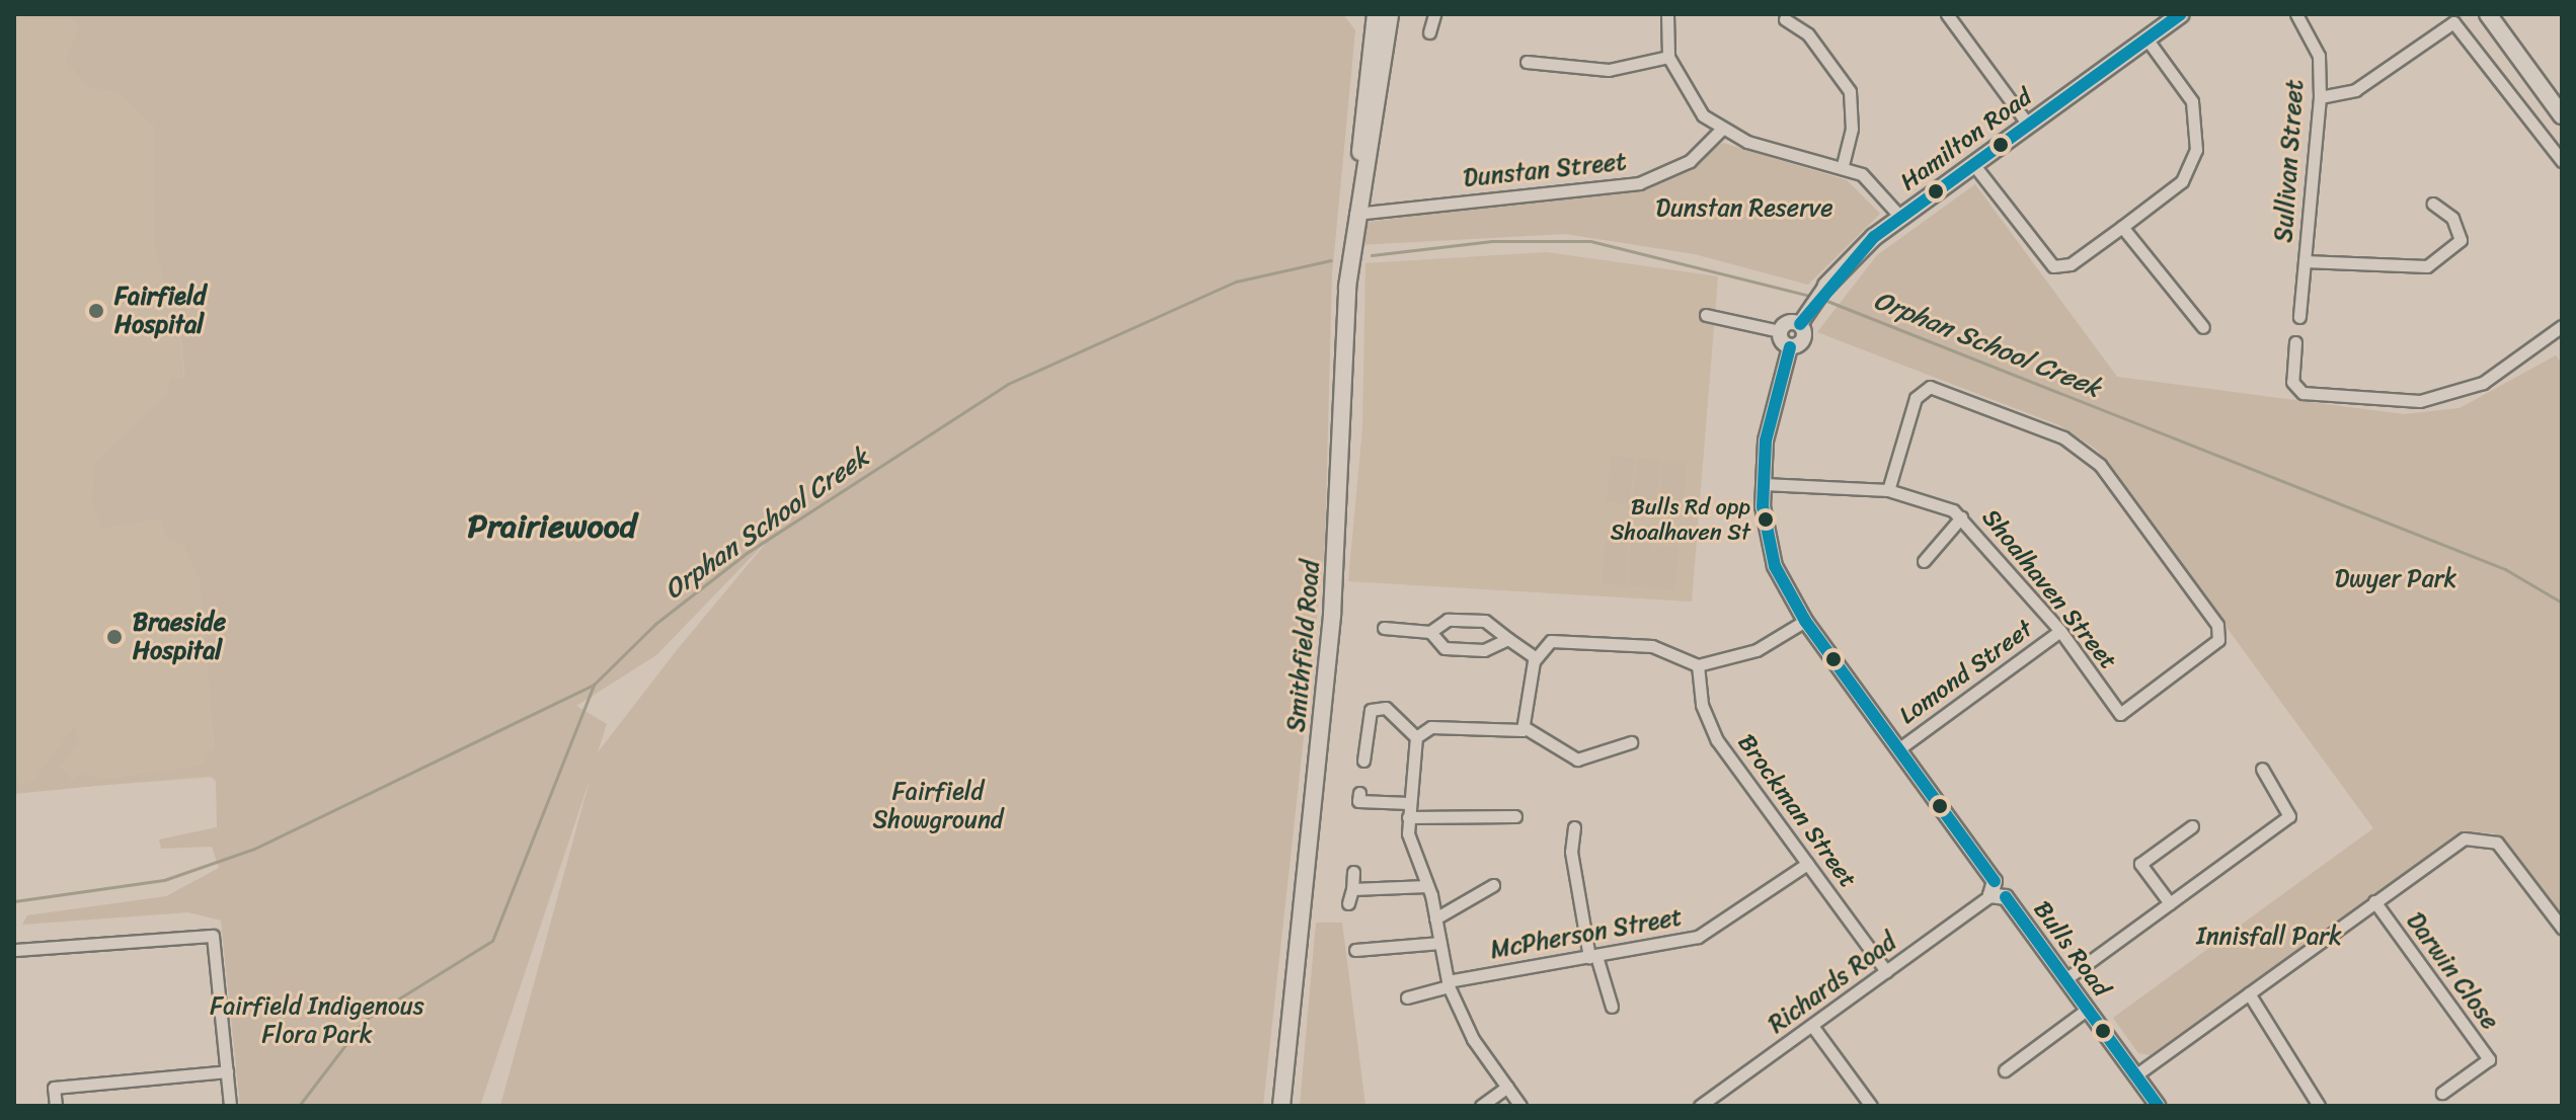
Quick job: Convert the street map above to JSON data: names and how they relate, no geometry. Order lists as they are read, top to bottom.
{
  "streets": {
    "main road": ["Hamilton Road", "Smithfield Road"],
    "street": [
      "Sullivan Street",
      "Dunstan Street",
      "Shoalhaven Street",
      "Lomond Street",
      "Brockman Street",
      "McPherson Street",
      "Bulls Road",
      "Darwin Close",
      "Richards Road"
    ]
  },
  "crossings": [
    ["Dunstan Street", "Smithfield Road"],
    ["Shoalhaven Street", "Lomond Street"],
    ["Brockman Street", "McPherson Street"],
    ["Brockman Street", "Richards Road"],
    ["Bulls Road", "Richards Road"]
  ],
  "districts": ["Prairiewood"],
  "water": ["Orphan School Creek"],
  "parks": [
    "Dunstan Reserve",
    "Dwyer Park",
    "Fairfield Showground",
    "Innisfall Park",
    "Fairfield Indigenous Flora Park"
  ],
  "places": ["Fairfield Hospital", "Bulls Rd opp Shoalhaven St", "Braeside Hospital"]
}
